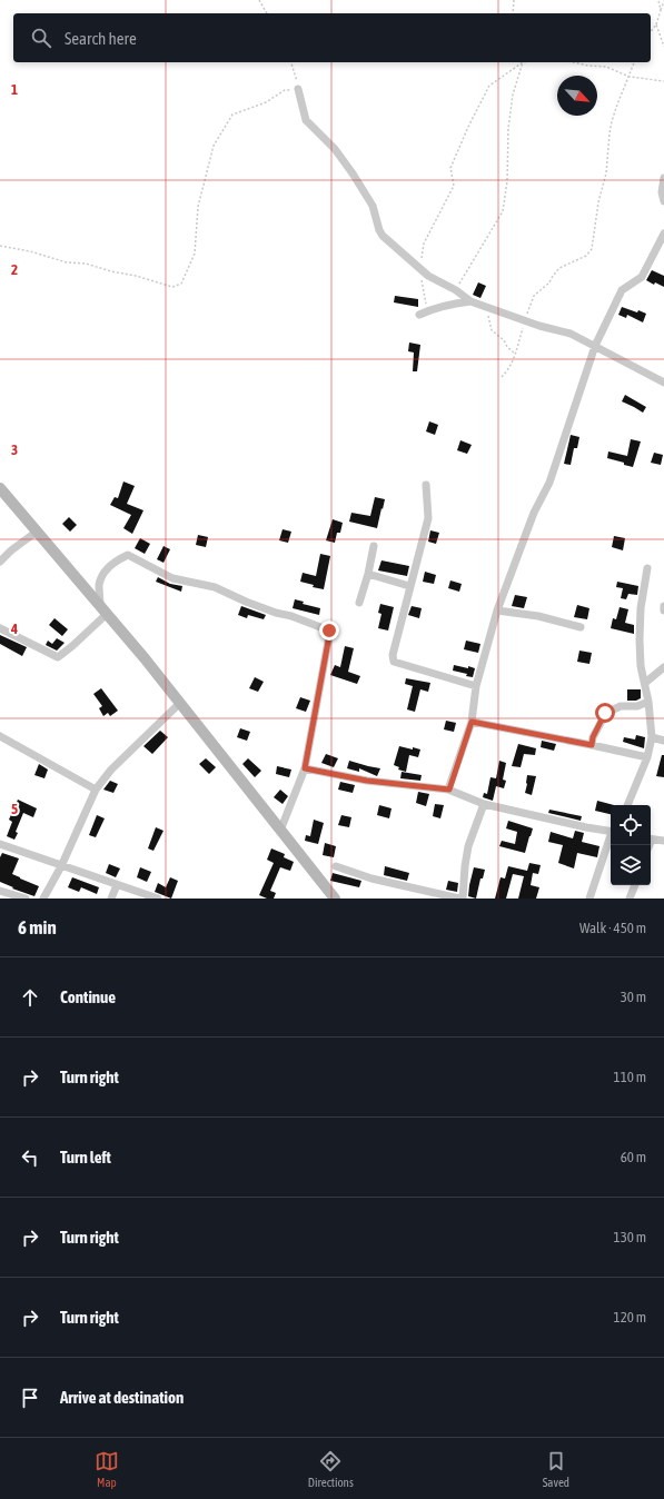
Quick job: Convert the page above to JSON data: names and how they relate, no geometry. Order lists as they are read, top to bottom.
{
  "north": "bottom right",
  "page": {
    "search": "Search here",
    "heading": ["6 min", "Walk · 450 m"],
    "list": [
      ["Continue", "30 m"],
      ["Turn right", "110 m"],
      ["Turn left", "60 m"],
      ["Turn right", "130 m"],
      ["Turn right", "120 m"],
      "Arrive at destination"
    ],
    "nav": ["Map", "Directions", "Saved"]
  },
  "grid": {
    "rows": [
      "1",
      "2",
      "3",
      "4",
      "5"
    ]
  }
}
